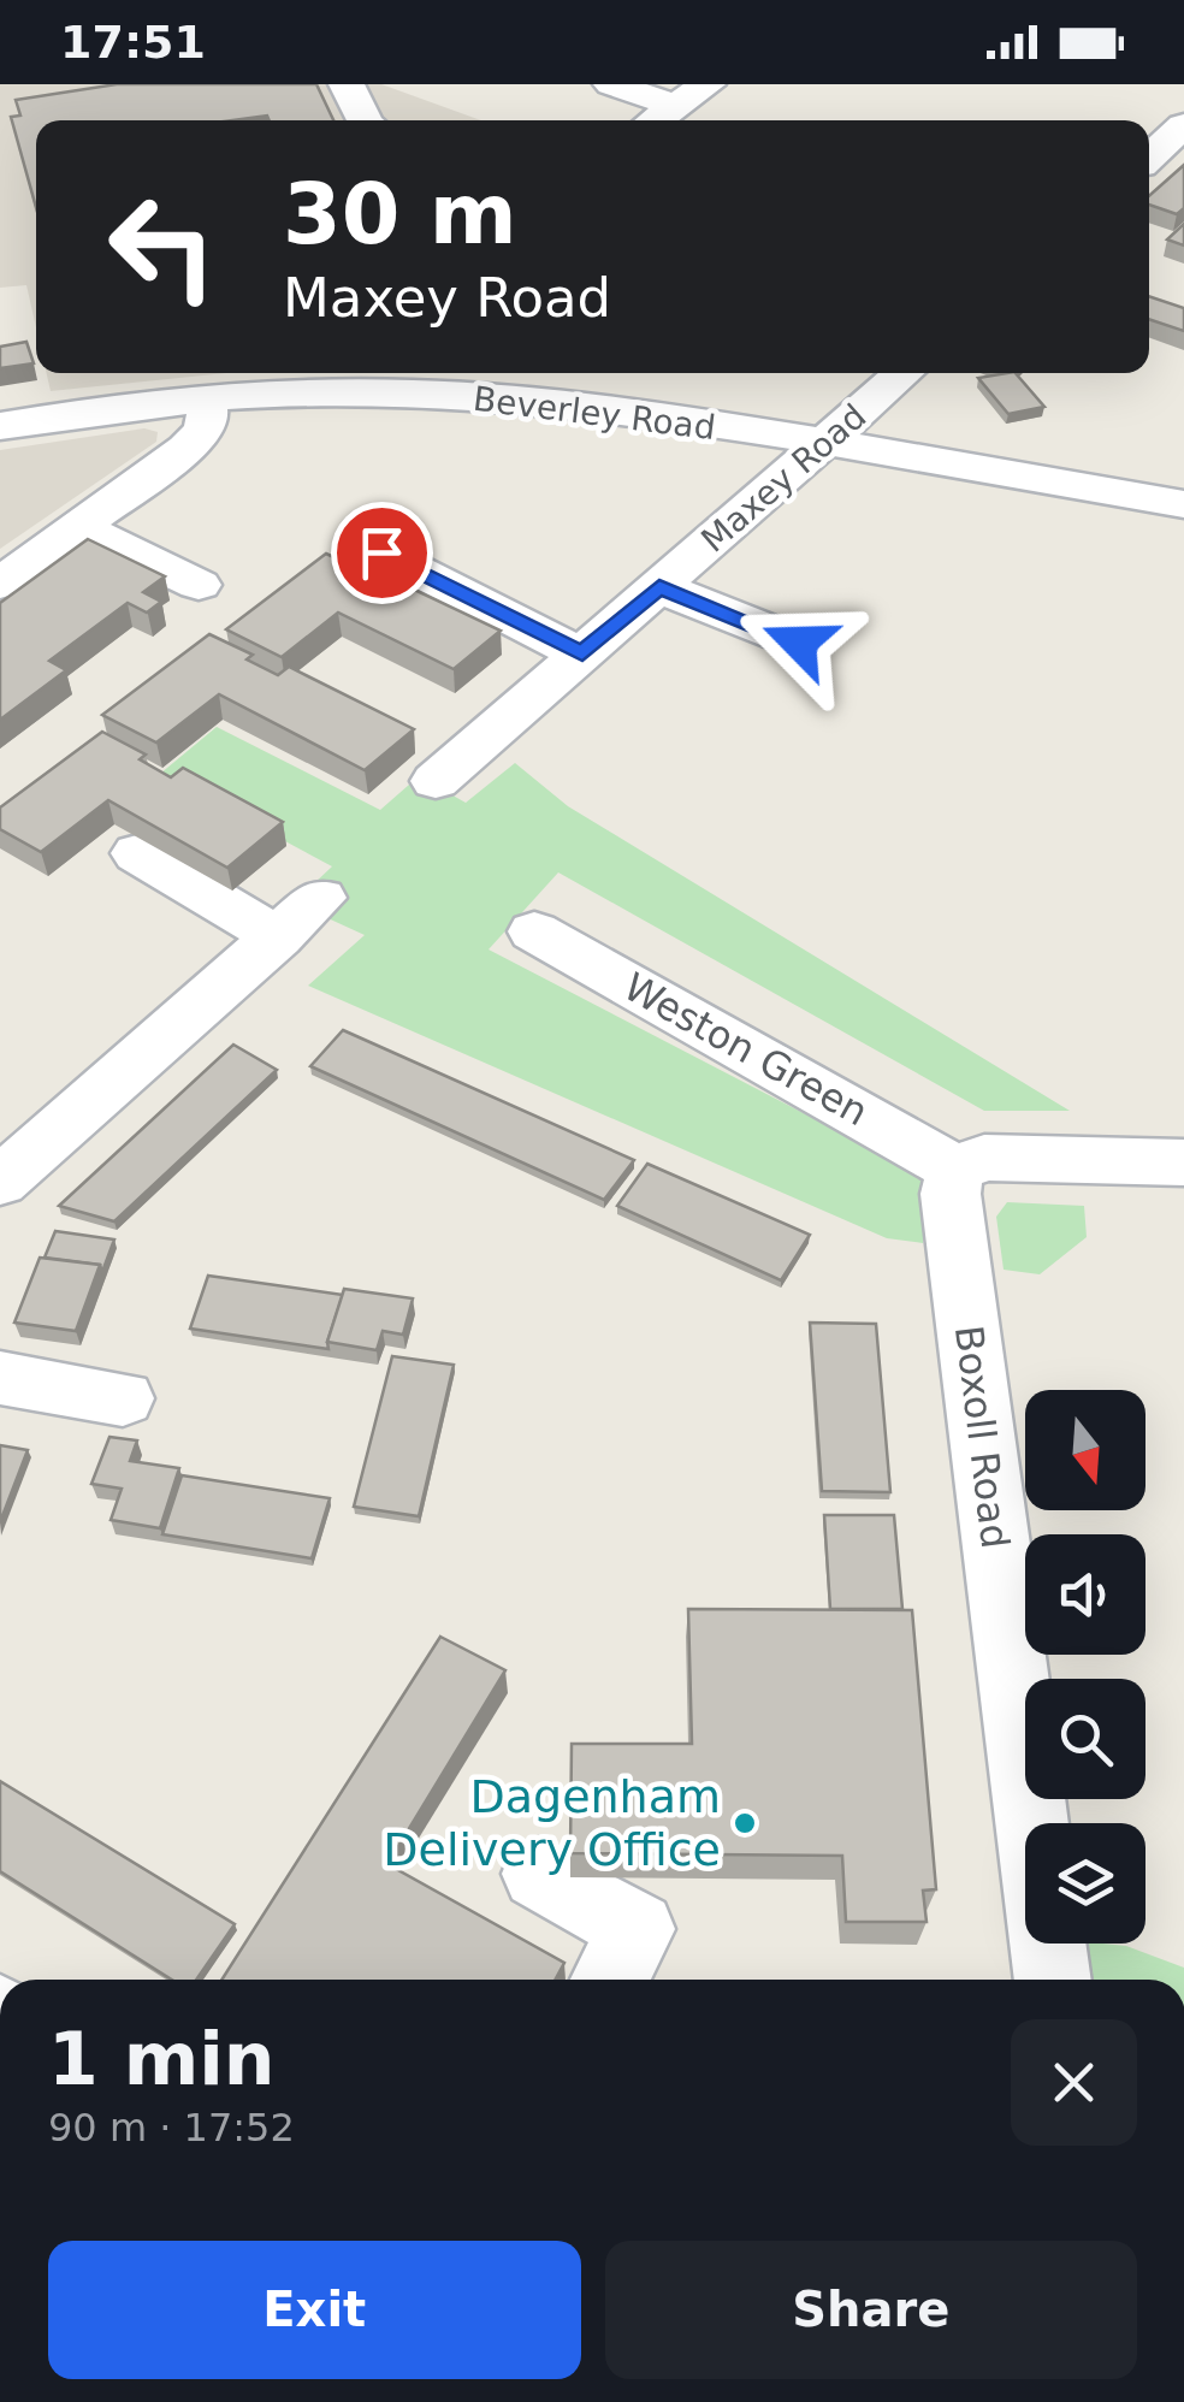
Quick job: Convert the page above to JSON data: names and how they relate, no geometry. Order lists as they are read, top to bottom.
{
  "streets": {
    "street": [
      "Beverley Road",
      "Maxey Road",
      "Weston Green",
      "Boxoll Road"
    ]
  },
  "crossings": [
    ["Beverley Road", "Maxey Road"],
    ["Weston Green", "Boxoll Road"]
  ],
  "places": ["Dagenham Delivery Office"],
  "north": "bottom",
  "page": {
    "status": "17:51",
    "turn": ["30 m", "Maxey Road"],
    "heading": ["1 min", "90 m · 17:52"],
    "buttons": ["Exit", "Share"]
  }
}
